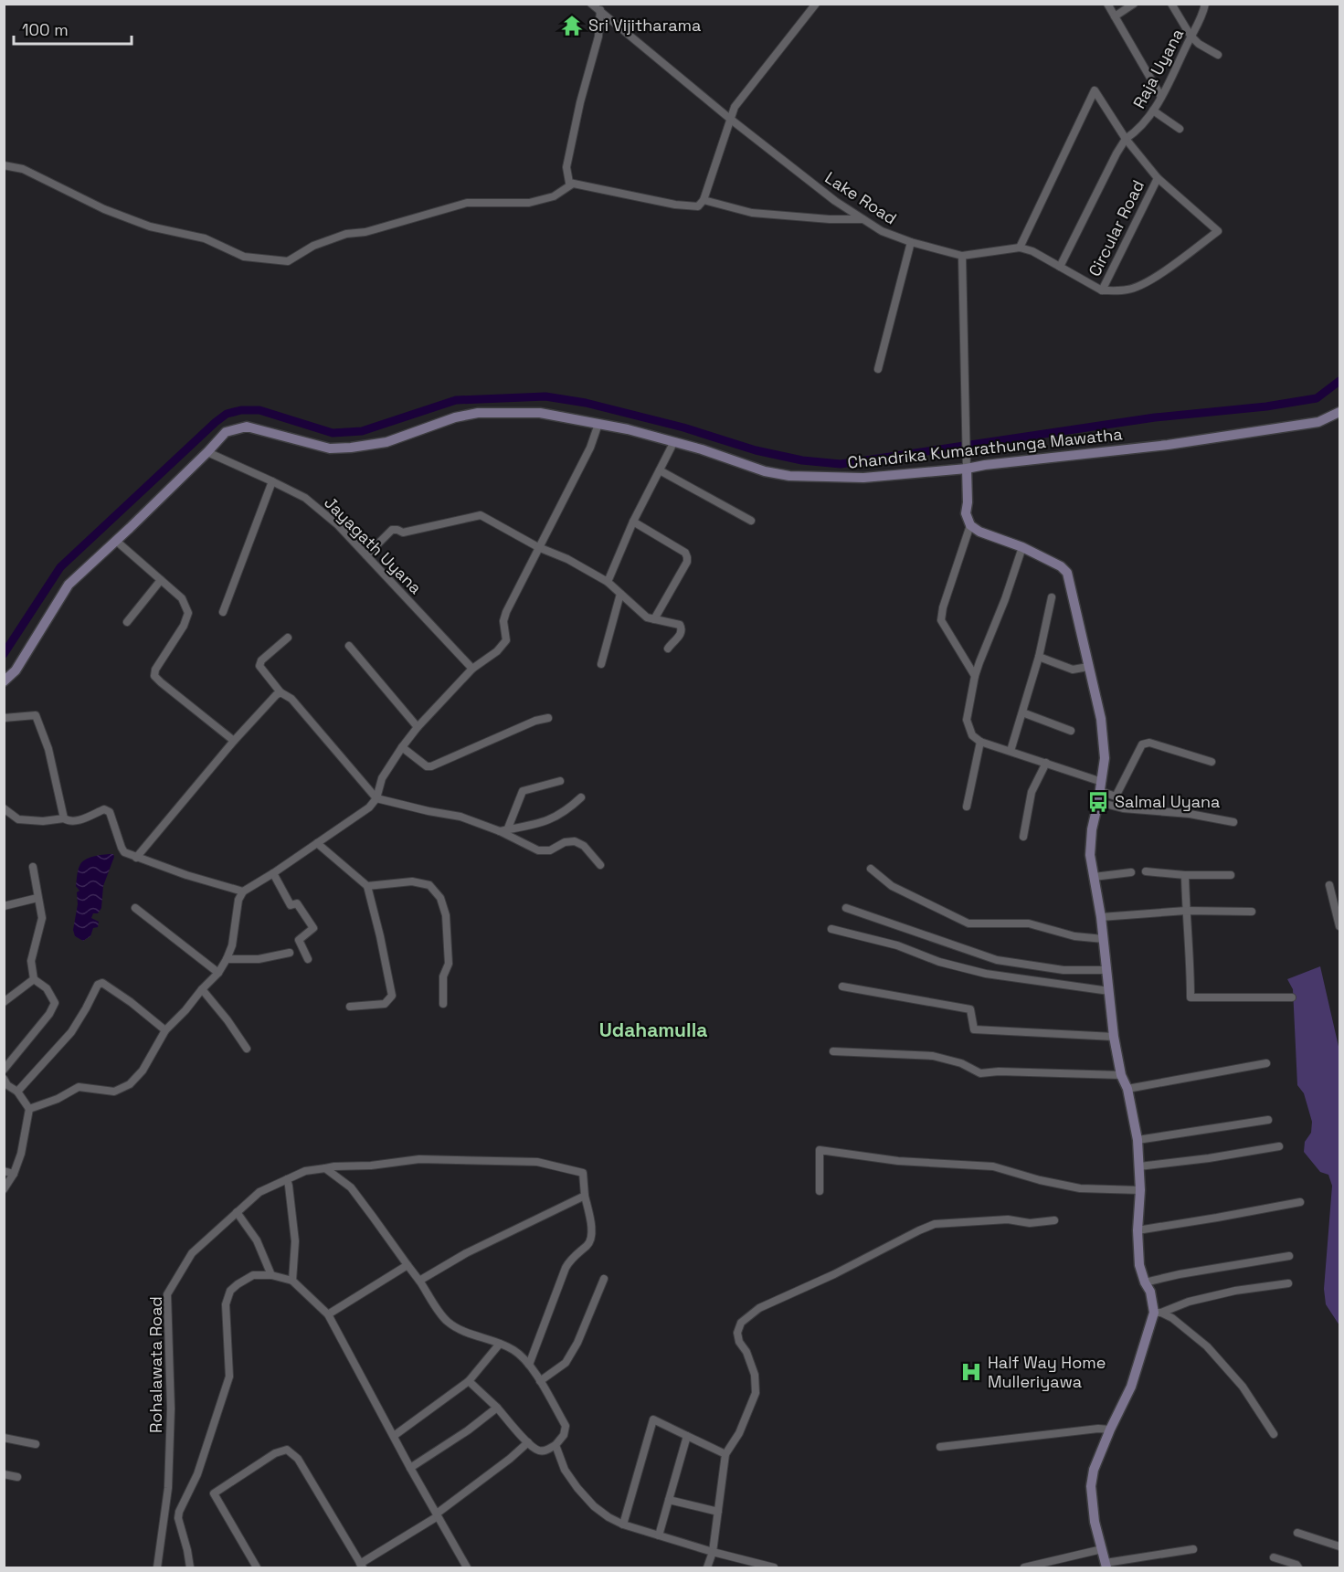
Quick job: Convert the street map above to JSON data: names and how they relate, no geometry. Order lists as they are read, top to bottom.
{
  "streets": {
    "main road": ["Chandrika Kumarathunga Mawatha"],
    "street": [
      "Raja Uyana",
      "Lake Road",
      "Circular Road",
      "Jayagath Uyana",
      "Rohalawata Road"
    ]
  },
  "crossings": [
    ["Raja Uyana", "Circular Road"],
    ["Chandrika Kumarathunga Mawatha", "Jayagath Uyana"]
  ],
  "districts": ["Udahamulla"],
  "places": {
    "temple": ["Sri Vijitharama"],
    "bus stop": ["Salmal Uyana"],
    "hospital": ["Half Way Home Mulleriyawa"]
  },
  "scale_bar": "100 m"
}
